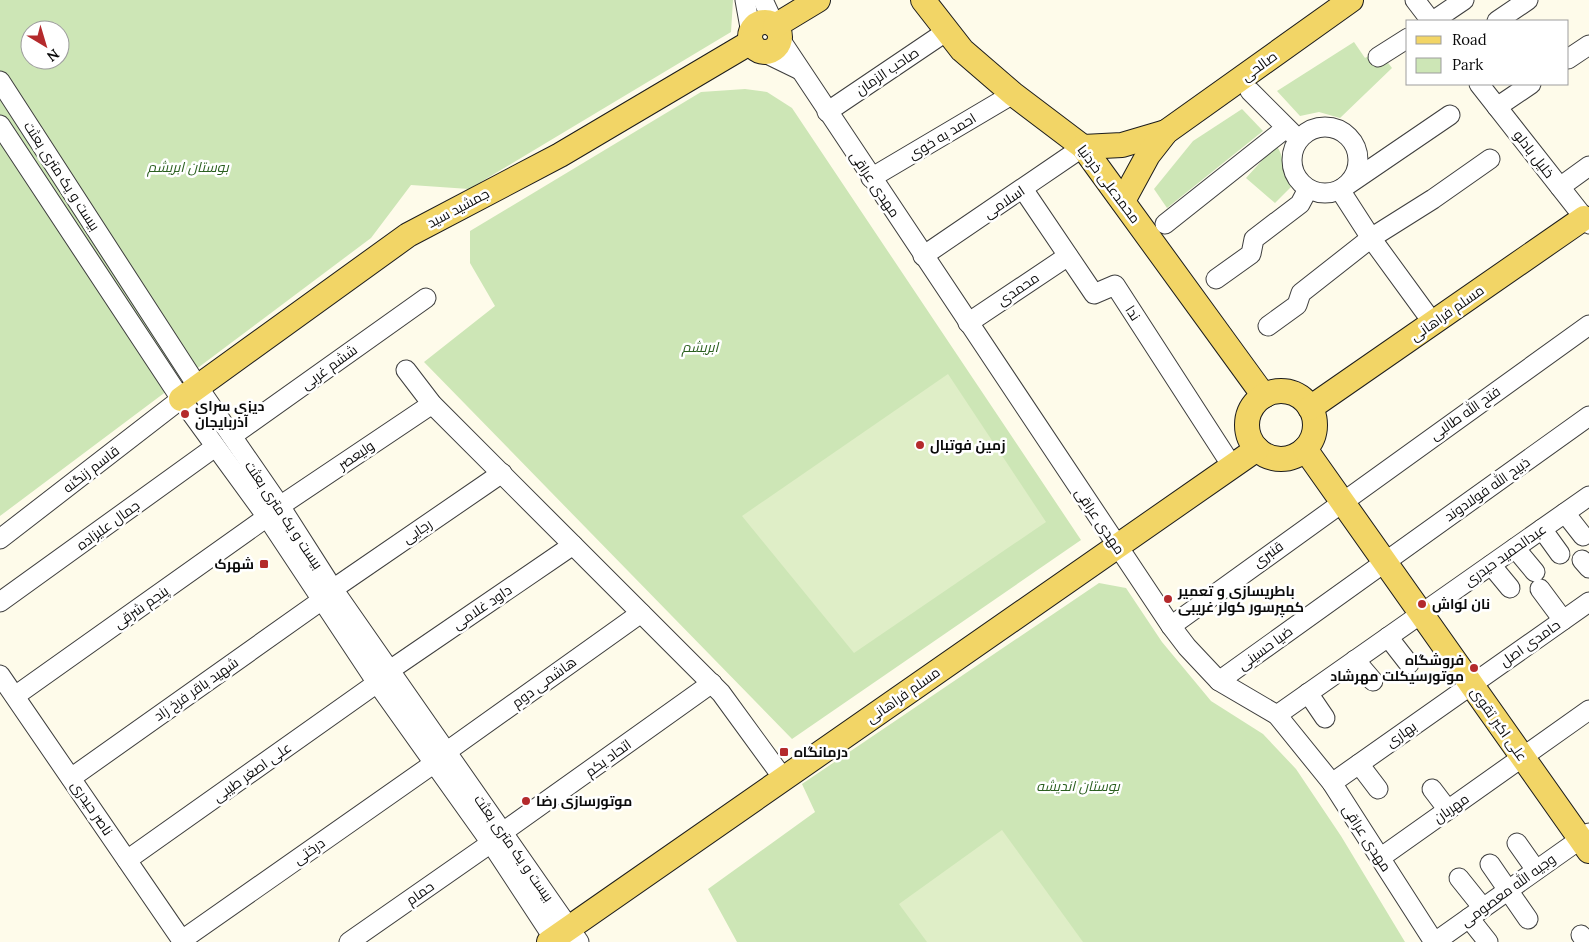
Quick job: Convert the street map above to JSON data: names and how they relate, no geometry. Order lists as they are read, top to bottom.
{
  "streets": {
    "main road": [
      "صالحی",
      "محمدعلی خردنیا",
      "جمشید سید",
      "مسلم فراهانی",
      "علی اکبر تقوی"
    ],
    "street": [
      "صاحب الزمان",
      "احمد به خوی",
      "خلیل بادلو",
      "بیست و یک متری بعثت",
      "مهدی عراقی",
      "اسلامی",
      "محمدی",
      "ندا",
      "ششم غربی",
      "فتح الله طالبی",
      "ولیعصر",
      "قاسم زنگنه",
      "ذبیح الله فولادوند",
      "جمال علیزاده",
      "رجایی",
      "قنبری",
      "عبدالحمید حیدری",
      "پنجم شرقی",
      "داود غلامی",
      "حامدی اصل",
      "ضیا حسینی",
      "هاشمی دوم",
      "شهید باقر فرخ زاد",
      "بهاری",
      "اتحاد یکم",
      "علی اصغر طیبی",
      "ناصر حیدری",
      "مهربان",
      "درختی",
      "وجیه الله معصومی",
      "حمام"
    ]
  },
  "crossings": [
    ["صالحی", "محمدعلی خردنیا"],
    ["صالحی", "اسلامی"],
    ["صاحب الزمان", "مهدی عراقی"],
    ["صاحب الزمان", "محمدعلی خردنیا"],
    ["احمد به خوی", "مهدی عراقی"],
    ["احمد به خوی", "محمدعلی خردنیا"],
    ["خلیل بادلو", "مسلم فراهانی"],
    ["بیست و یک متری بعثت", "جمشید سید"],
    ["بیست و یک متری بعثت", "مسلم فراهانی"],
    ["بیست و یک متری بعثت", "ششم غربی"],
    ["بیست و یک متری بعثت", "ولیعصر"],
    ["بیست و یک متری بعثت", "قاسم زنگنه"],
    ["بیست و یک متری بعثت", "جمال علیزاده"],
    ["بیست و یک متری بعثت", "رجایی"],
    ["بیست و یک متری بعثت", "پنجم شرقی"],
    ["بیست و یک متری بعثت", "داود غلامی"],
    ["بیست و یک متری بعثت", "هاشمی دوم"],
    ["بیست و یک متری بعثت", "شهید باقر فرخ زاد"],
    ["بیست و یک متری بعثت", "اتحاد یکم"],
    ["بیست و یک متری بعثت", "علی اصغر طیبی"],
    ["بیست و یک متری بعثت", "درختی"],
    ["بیست و یک متری بعثت", "حمام"],
    ["مهدی عراقی", "اسلامی"],
    ["مهدی عراقی", "جمشید سید"],
    ["مهدی عراقی", "محمدی"],
    ["مهدی عراقی", "مسلم فراهانی"],
    ["مهدی عراقی", "قنبری"],
    ["مهدی عراقی", "عبدالحمید حیدری"],
    ["مهدی عراقی", "ضیا حسینی"],
    ["مهدی عراقی", "بهاری"],
    ["مهدی عراقی", "مهربان"],
    ["مهدی عراقی", "وجیه الله معصومی"],
    ["محمدعلی خردنیا", "اسلامی"],
    ["محمدعلی خردنیا", "مسلم فراهانی"],
    ["محمدعلی خردنیا", "علی اکبر تقوی"],
    ["اسلامی", "ندا"],
    ["جمشید سید", "قاسم زنگنه"],
    ["محمدی", "ندا"],
    ["ندا", "مسلم فراهانی"],
    ["مسلم فراهانی", "علی اکبر تقوی"],
    ["فتح الله طالبی", "قنبری"],
    ["فتح الله طالبی", "علی اکبر تقوی"],
    ["ولیعصر", "پنجم شرقی"],
    ["ذبیح الله فولادوند", "ضیا حسینی"],
    ["ذبیح الله فولادوند", "علی اکبر تقوی"],
    ["رجایی", "شهید باقر فرخ زاد"],
    ["قنبری", "علی اکبر تقوی"],
    ["عبدالحمید حیدری", "علی اکبر تقوی"],
    ["پنجم شرقی", "ناصر حیدری"],
    ["داود غلامی", "علی اصغر طیبی"],
    ["حامدی اصل", "علی اکبر تقوی"],
    ["حامدی اصل", "بهاری"],
    ["ضیا حسینی", "علی اکبر تقوی"],
    ["هاشمی دوم", "درختی"],
    ["شهید باقر فرخ زاد", "ناصر حیدری"],
    ["علی اکبر تقوی", "بهاری"],
    ["علی اکبر تقوی", "مهربان"],
    ["علی اکبر تقوی", "وجیه الله معصومی"],
    ["اتحاد یکم", "حمام"],
    ["علی اصغر طیبی", "ناصر حیدری"],
    ["ناصر حیدری", "درختی"]
  ],
  "parks": ["بوستان ابریشم", "ابریشم", "بوستان اندیشه"],
  "places": {
    "other": [
      "دیزی سرای آذربایجان",
      "زمین فوتبال",
      "باطریسازی و تعمیر کمپرسور کولر غریبی",
      "نان لواش",
      "فروشگاه موتورسیکلت مهرشاد",
      "موتورسازی رضا"
    ],
    "transit": ["شهرک", "درمانگاه"]
  },
  "legend": ["Road", "Park"],
  "north": "bottom right"
}
